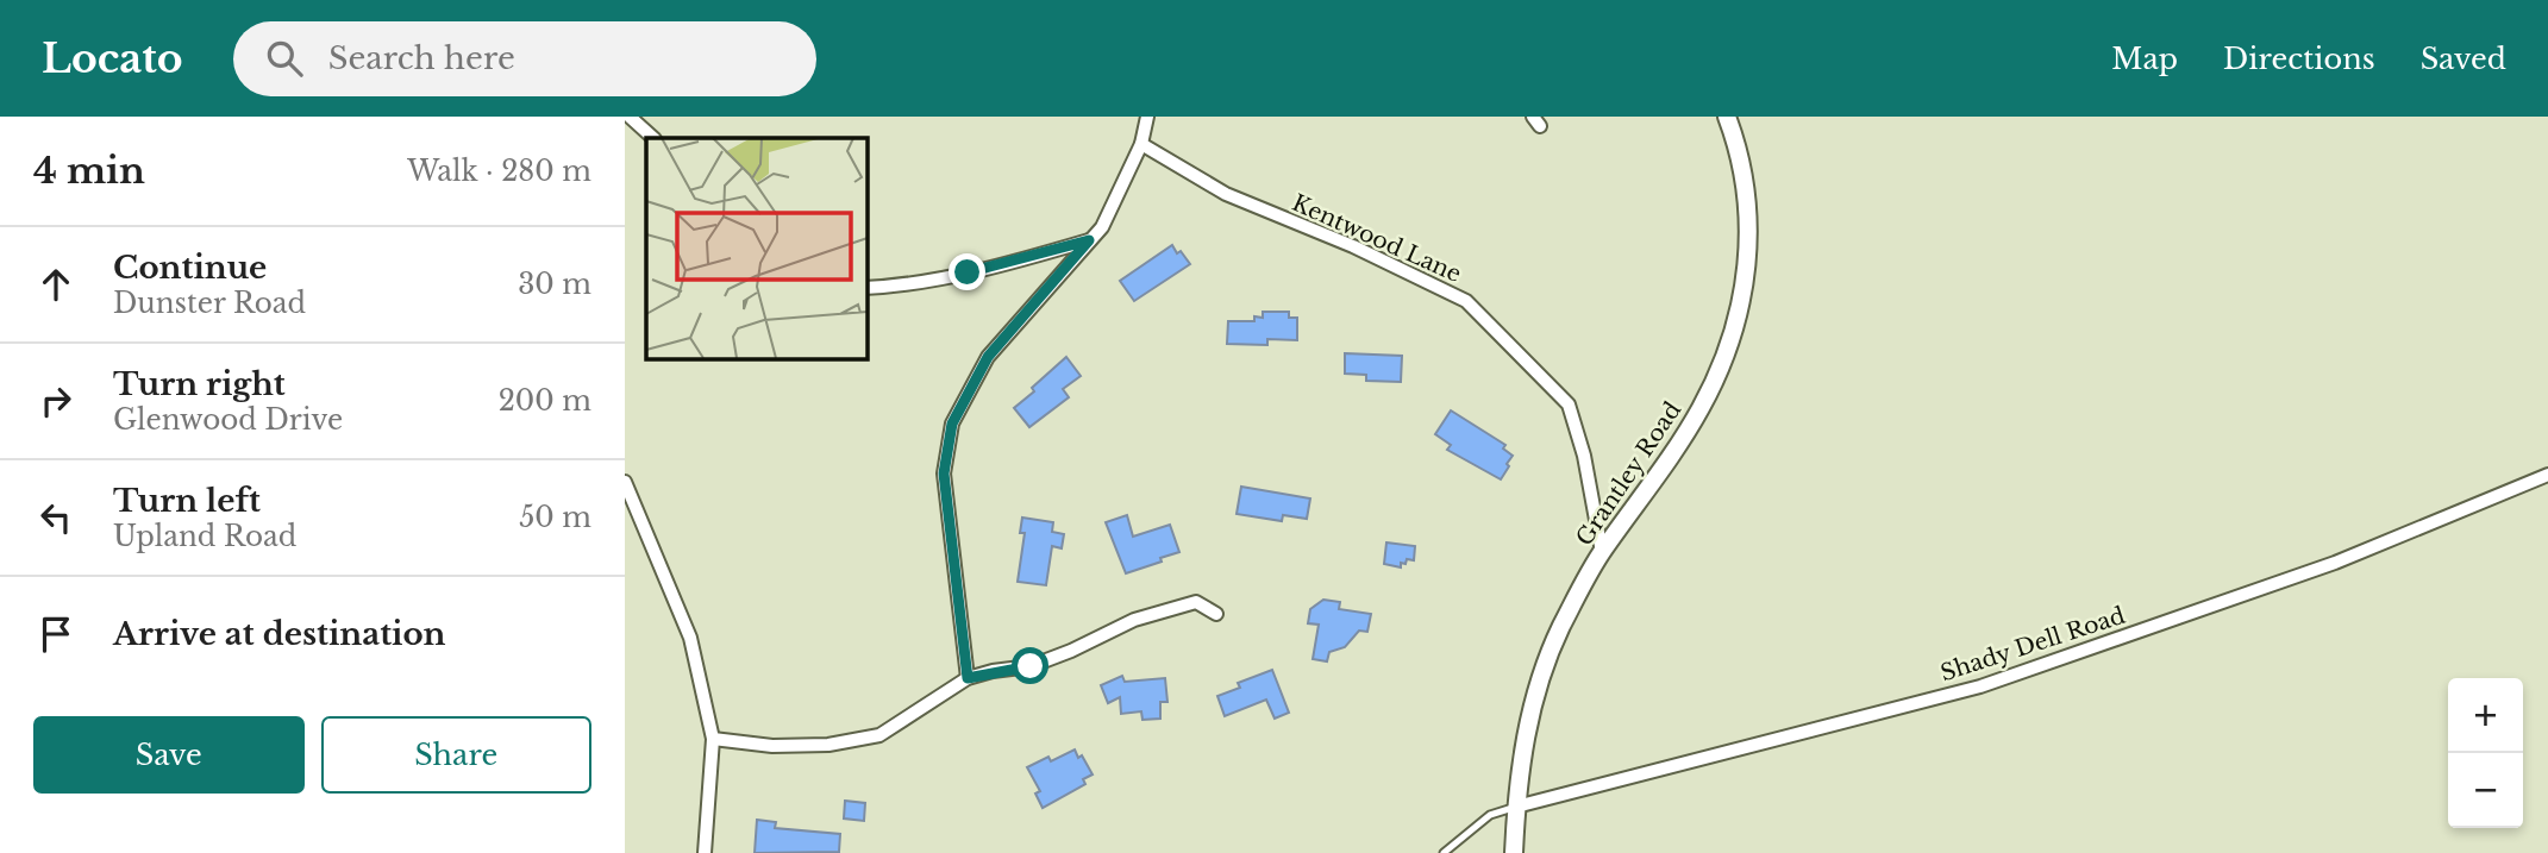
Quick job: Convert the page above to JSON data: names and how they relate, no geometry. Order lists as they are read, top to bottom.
{
  "streets": {
    "street": ["Kentwood Lane", "Grantley Road", "Shady Dell Road"]
  },
  "crossings": [
    ["Kentwood Lane", "Grantley Road"],
    ["Grantley Road", "Shady Dell Road"]
  ],
  "page": {
    "header": "Locato",
    "search": "Search here",
    "nav": ["Map", "Directions", "Saved"],
    "heading": ["4 min", "Walk · 280 m"],
    "list": [
      ["Continue", "Dunster Road", "30 m"],
      ["Turn right", "Glenwood Drive", "200 m"],
      ["Turn left", "Upland Road", "50 m"],
      "Arrive at destination"
    ],
    "map_buttons": ["+", "−"],
    "buttons": ["Save", "Share"]
  }
}
